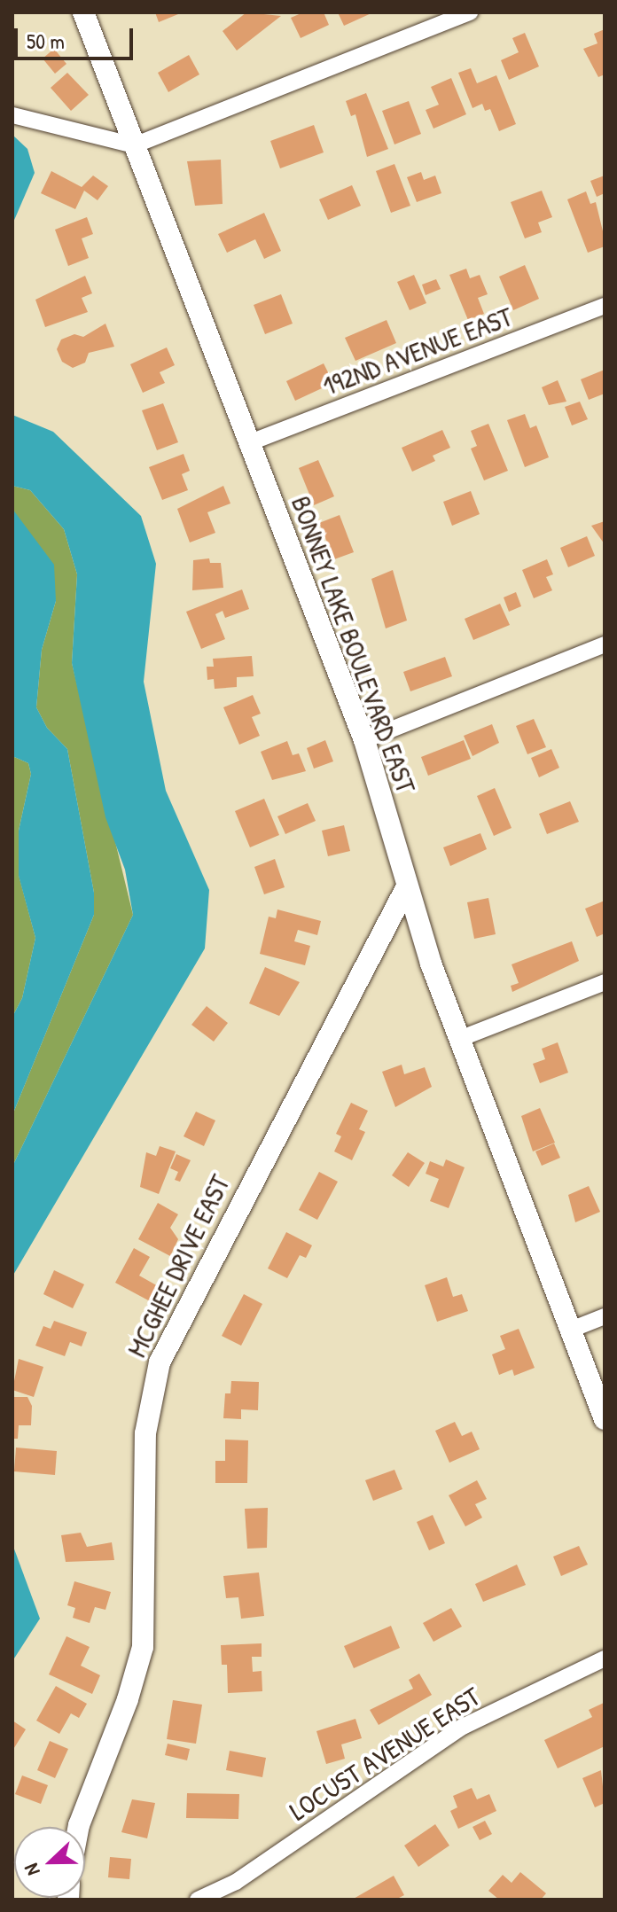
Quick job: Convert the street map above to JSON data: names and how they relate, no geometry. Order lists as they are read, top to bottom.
{
  "streets": {
    "street": [
      "192ND AVENUE EAST",
      "BONNEY LAKE BOULEVARD EAST",
      "MCGHEE DRIVE EAST",
      "LOCUST AVENUE EAST"
    ]
  },
  "crossings": [
    ["192ND AVENUE EAST", "BONNEY LAKE BOULEVARD EAST"],
    ["BONNEY LAKE BOULEVARD EAST", "MCGHEE DRIVE EAST"]
  ],
  "scale_bar": "50 m",
  "north": "left"
}
